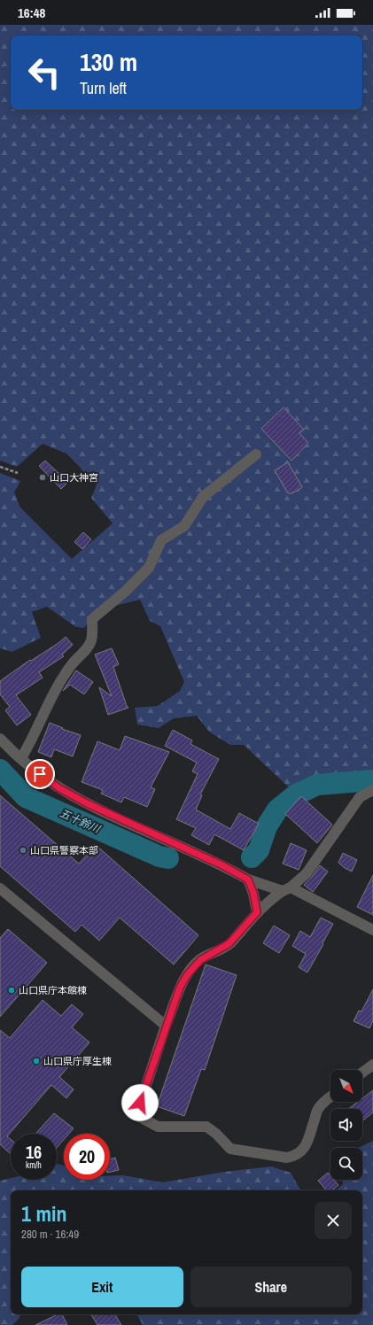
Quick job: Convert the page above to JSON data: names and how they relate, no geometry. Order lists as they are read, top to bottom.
{
  "water": ["五十鈴川"],
  "places": [
    "山口大神宮",
    "山口県警察本部",
    "山口県庁本館棟",
    "山口県庁厚生棟"
  ],
  "north": "bottom right",
  "page": {
    "status": "16:48",
    "turn": ["130 m", "Turn left"],
    "speed": "16 km/h",
    "limit": "20",
    "heading": ["1 min", "280 m · 16:49"],
    "buttons": ["Exit", "Share"]
  }
}
